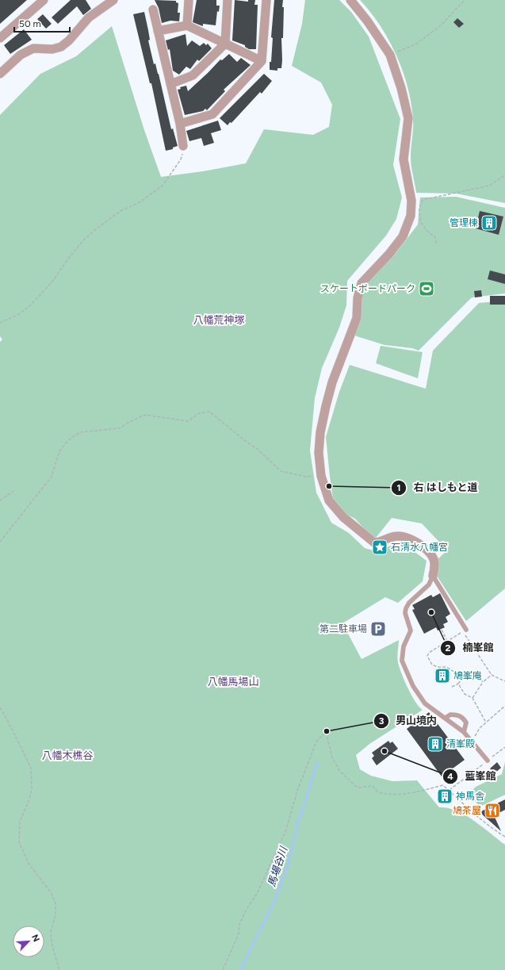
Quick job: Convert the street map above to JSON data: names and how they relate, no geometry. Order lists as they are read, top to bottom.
{
  "districts": ["八幡荒神塚", "八幡馬場山", "八幡木樵谷"],
  "water": ["馬場谷川"],
  "places": {
    "building": [
      "管理棟",
      "鳩峯庵",
      "清峯殿",
      "神馬舎"
    ],
    "sports": ["スケートボードパーク"],
    "other": [
      "右 はしもと道",
      "楠峯館",
      "男山境内",
      "藍峯館"
    ],
    "place": ["石清水八幡宮"],
    "parking": ["第二駐車場"],
    "restaurant": ["鳩茶屋"]
  },
  "scale_bar": "50 m",
  "north": "top right"
}
